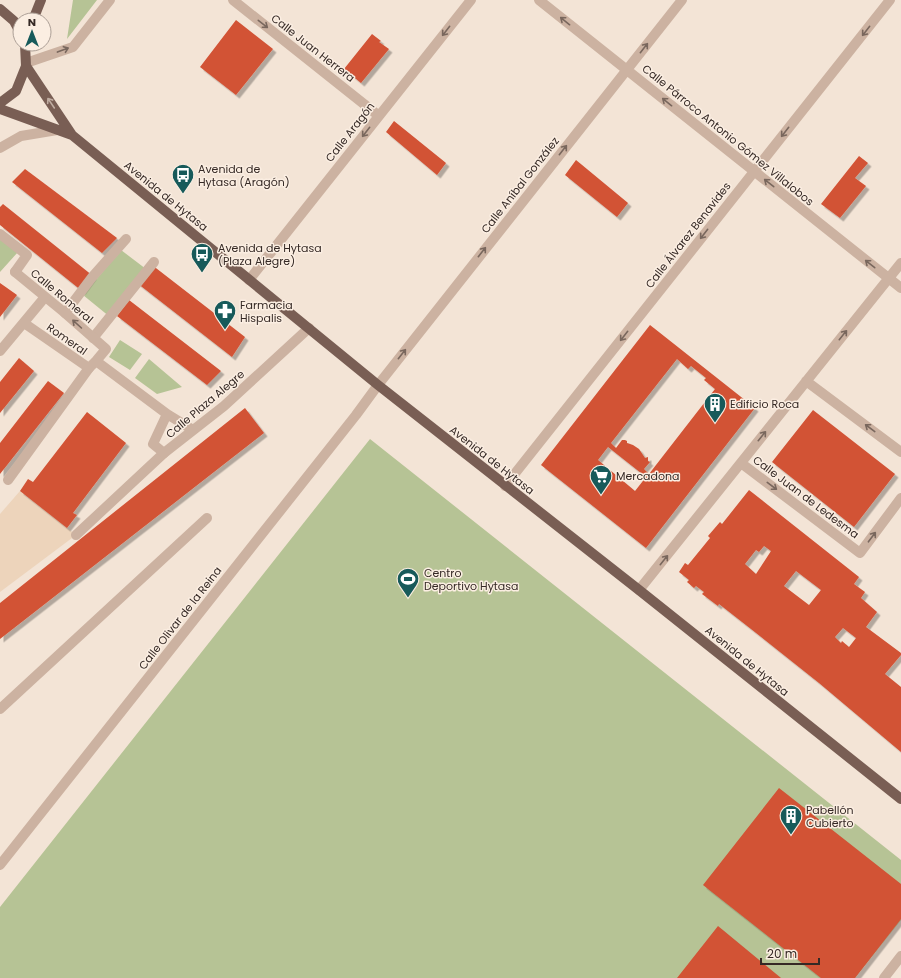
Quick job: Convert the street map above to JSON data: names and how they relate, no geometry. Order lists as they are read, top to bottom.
{
  "streets": {
    "main road": ["Avenida de Hytasa"],
    "street": [
      "Calle Juan Herrera",
      "Calle Aragón",
      "Calle Párroco Antonio Gómez Villalobos",
      "Calle Aníbal González",
      "Calle Álvarez Benavides",
      "Calle Romeral",
      "Romeral",
      "Calle Plaza Alegre",
      "Calle Juan de Ledesma",
      "Calle Olivar de la Reina"
    ]
  },
  "crossings": [
    ["Calle Juan Herrera", "Calle Aragón"],
    ["Calle Aragón", "Avenida de Hytasa"],
    ["Calle Párroco Antonio Gómez Villalobos", "Calle Aníbal González"],
    ["Calle Párroco Antonio Gómez Villalobos", "Calle Álvarez Benavides"],
    ["Calle Párroco Antonio Gómez Villalobos", "Calle Juan de Ledesma"],
    ["Calle Aníbal González", "Avenida de Hytasa"],
    ["Calle Aníbal González", "Calle Olivar de la Reina"],
    ["Avenida de Hytasa", "Calle Álvarez Benavides"],
    ["Avenida de Hytasa", "Calle Plaza Alegre"],
    ["Avenida de Hytasa", "Calle Juan de Ledesma"],
    ["Avenida de Hytasa", "Calle Olivar de la Reina"],
    ["Calle Romeral", "Romeral"],
    ["Calle Romeral", "Calle Plaza Alegre"],
    ["Romeral", "Calle Plaza Alegre"]
  ],
  "one_way": [
    "Calle Juan Herrera",
    "Calle Aragón",
    "Calle Párroco Antonio Gómez Villalobos",
    "Calle Aníbal González",
    "Calle Álvarez Benavides",
    "Calle Juan de Ledesma"
  ],
  "places": {
    "bus stop": ["Avenida de Hytasa (Aragón)", "Avenida de Hytasa (Plaza Alegre)"],
    "pharmacy": ["Farmacia Hispalis"],
    "building": ["Edificio Roca", "Pabellón Cubierto"],
    "supermarket": ["Mercadona"],
    "sports": ["Centro Deportivo Hytasa"]
  },
  "scale_bar": "20 m",
  "north": "top"
}
